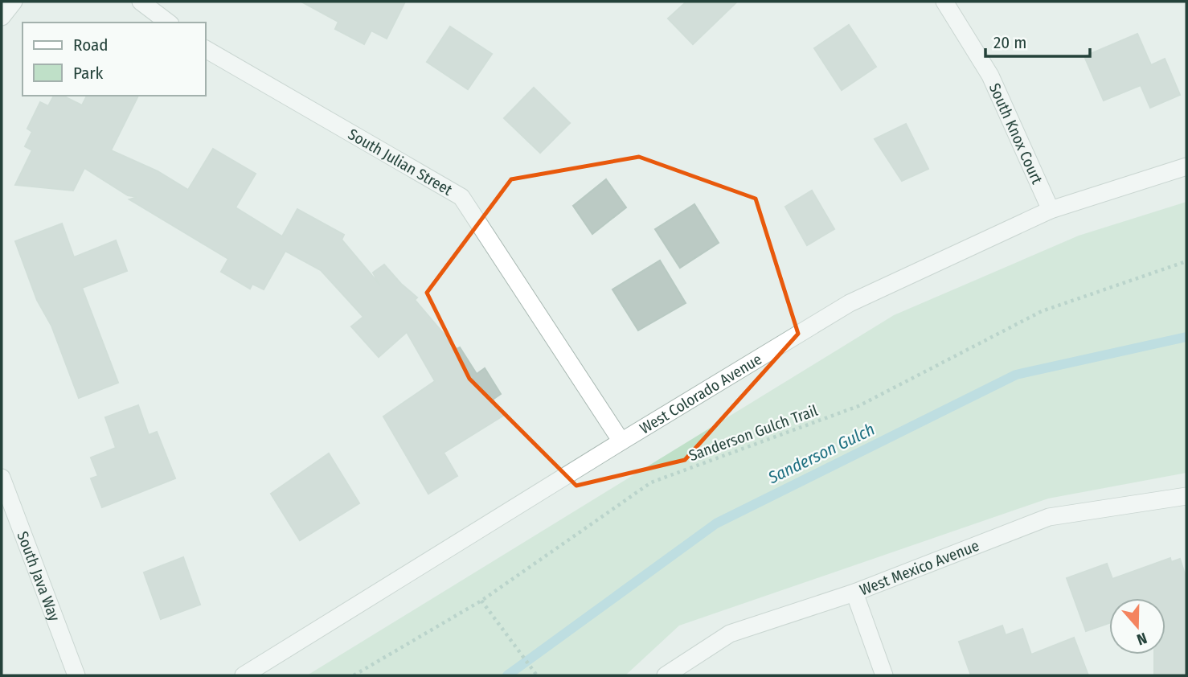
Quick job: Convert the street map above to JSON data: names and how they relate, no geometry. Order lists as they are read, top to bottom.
{
  "streets": {
    "street": [
      "South Knox Court",
      "South Julian Street",
      "West Colorado Avenue",
      "West Mexico Avenue",
      "South Java Way"
    ],
    "path": ["Sanderson Gulch Trail"]
  },
  "crossings": [
    ["South Knox Court", "West Colorado Avenue"],
    ["South Julian Street", "West Colorado Avenue"]
  ],
  "water": ["Sanderson Gulch"],
  "legend": ["Road", "Park"],
  "scale_bar": "20 m",
  "north": "bottom"
}
